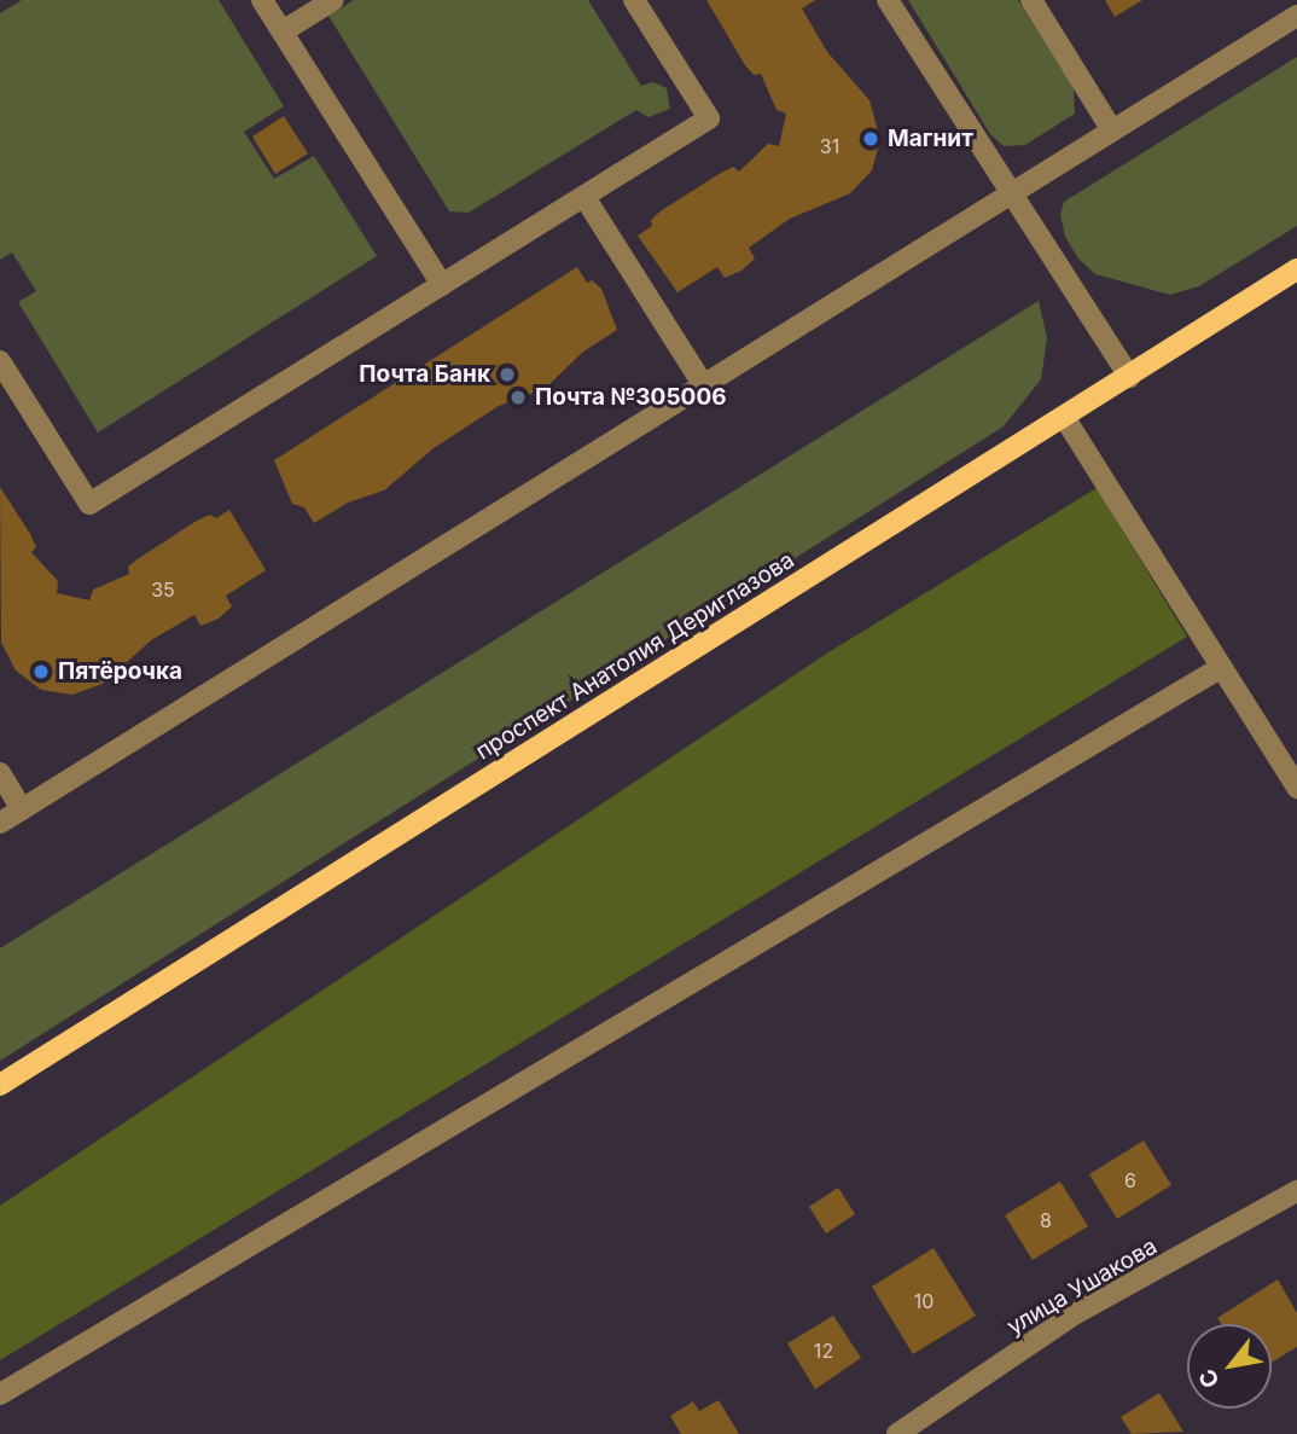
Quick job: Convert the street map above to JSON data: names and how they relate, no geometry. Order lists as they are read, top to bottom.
{
  "streets": {
    "main road": ["проспект Анатолия Дериглазова"],
    "street": ["улица Ушакова"]
  },
  "places": [
    "Магнит",
    "Почта Банк",
    "Почта №305006",
    "Пятёрочка"
  ],
  "house_numbers": [
    "31",
    "35",
    "6",
    "8",
    "10",
    "12"
  ],
  "north": "bottom left"
}
